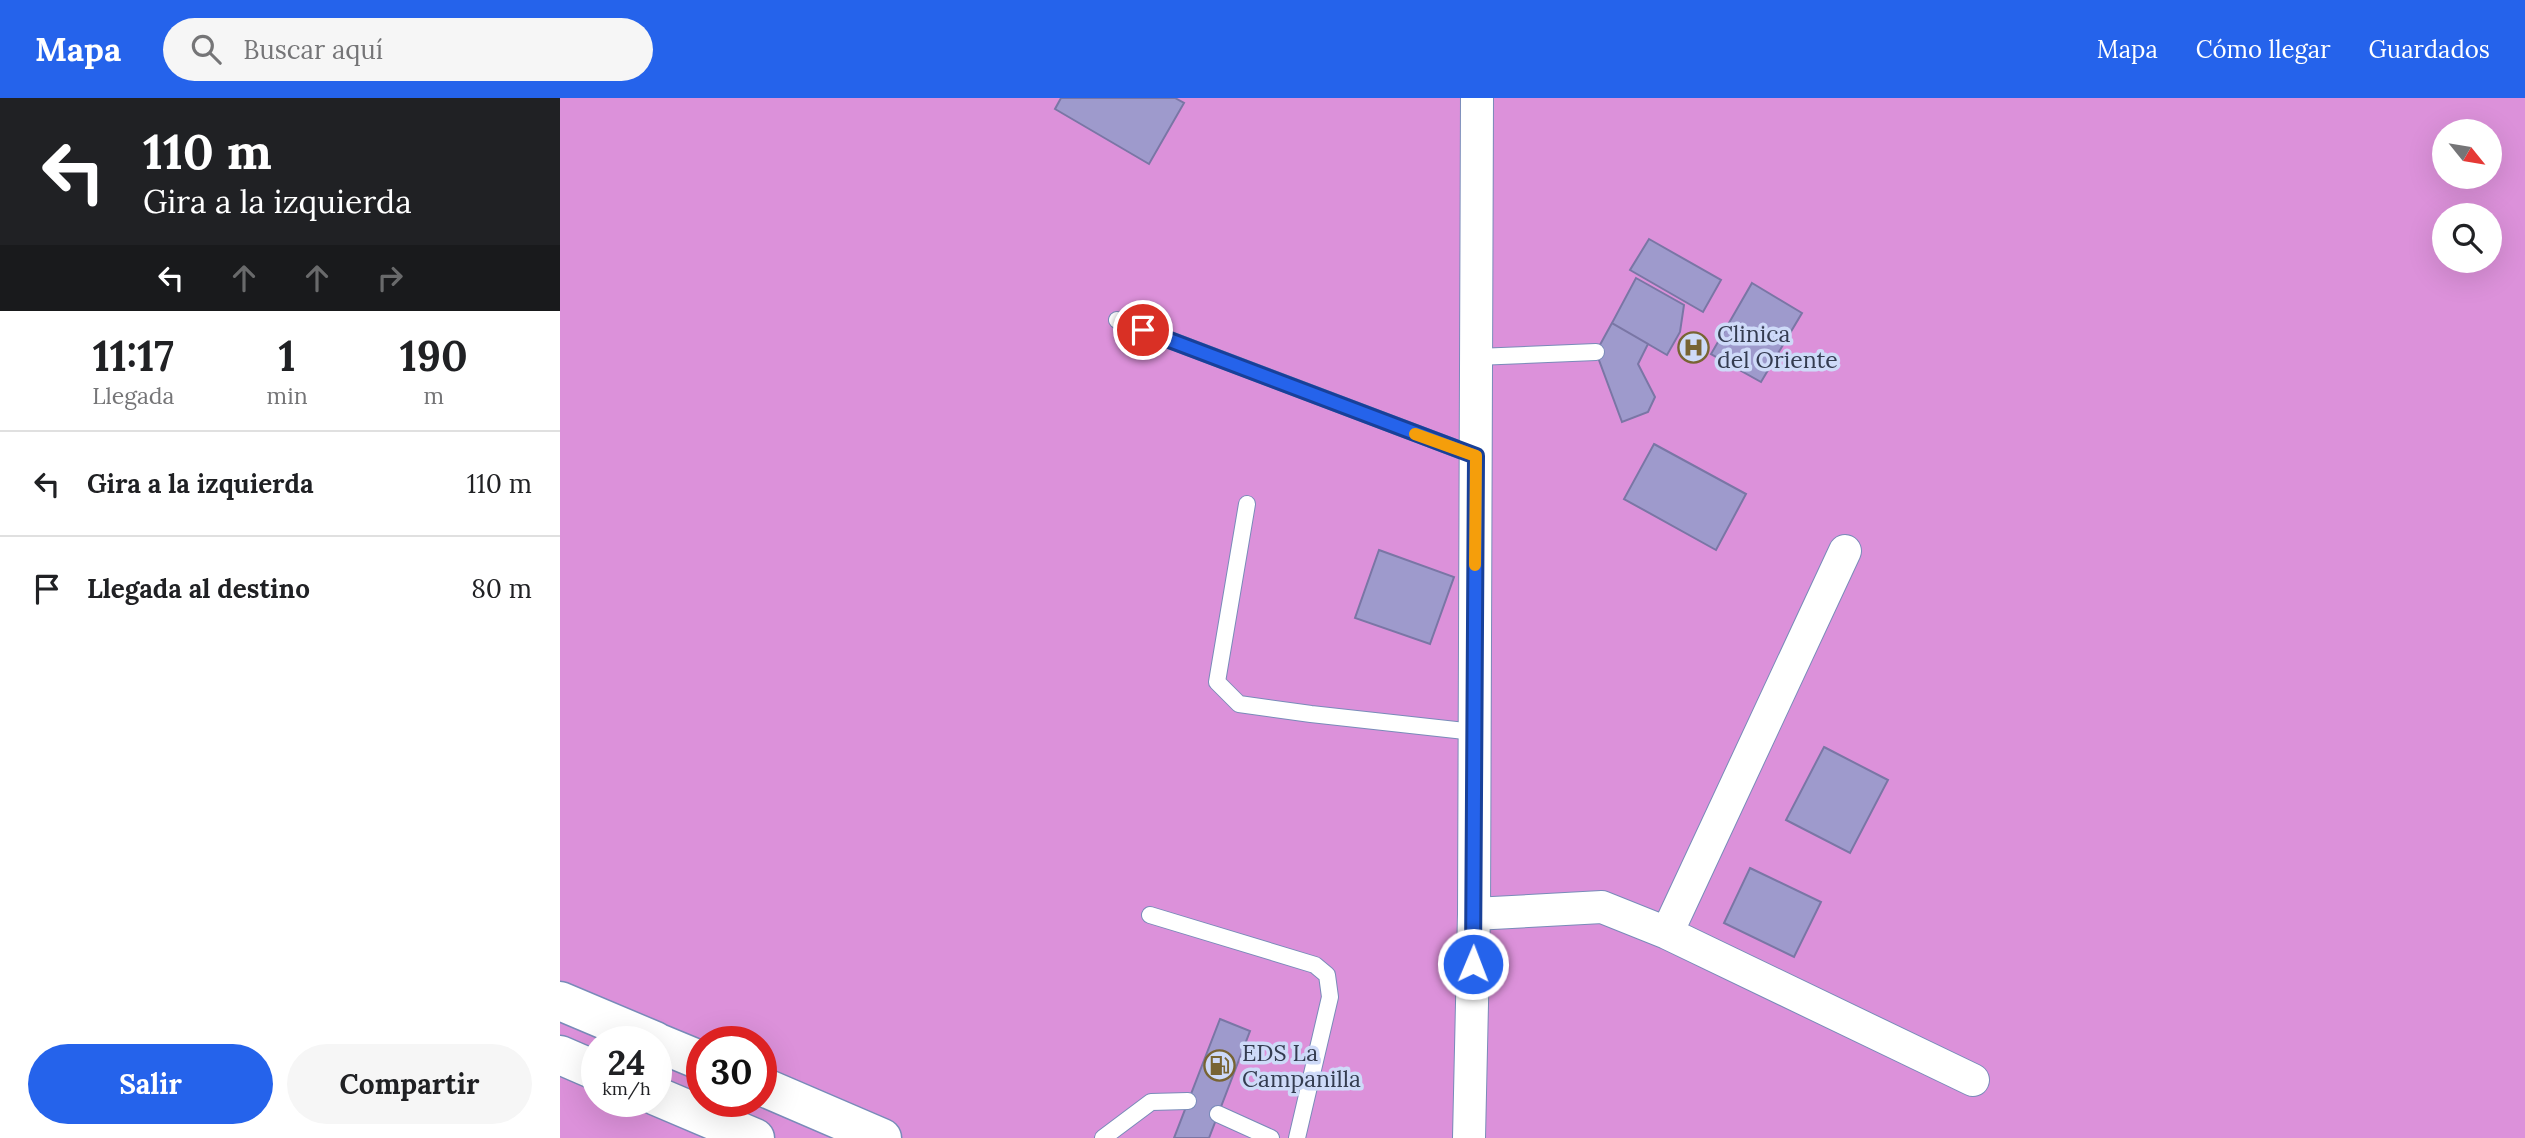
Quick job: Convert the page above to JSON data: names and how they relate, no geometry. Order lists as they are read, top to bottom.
{
  "places": {
    "hospital": ["Clinica del Oriente"],
    "fuel station": ["EDS La Campanilla"]
  },
  "north": "bottom right",
  "page": {
    "header": "Mapa",
    "search": "Buscar aquí",
    "nav": ["Mapa", "Cómo llegar", "Guardados"],
    "turn": ["110 m", "Gira a la izquierda"],
    "eta": [
      "11:17",
      "Llegada",
      "1",
      "min",
      "190",
      "m"
    ],
    "list": [
      {
        "name": "Gira a la izquierda",
        "value": "110 m"
      },
      {
        "name": "Llegada al destino",
        "value": "80 m"
      }
    ],
    "speed": "24 km/h",
    "limit": "30",
    "buttons": ["Salir", "Compartir"]
  }
}
